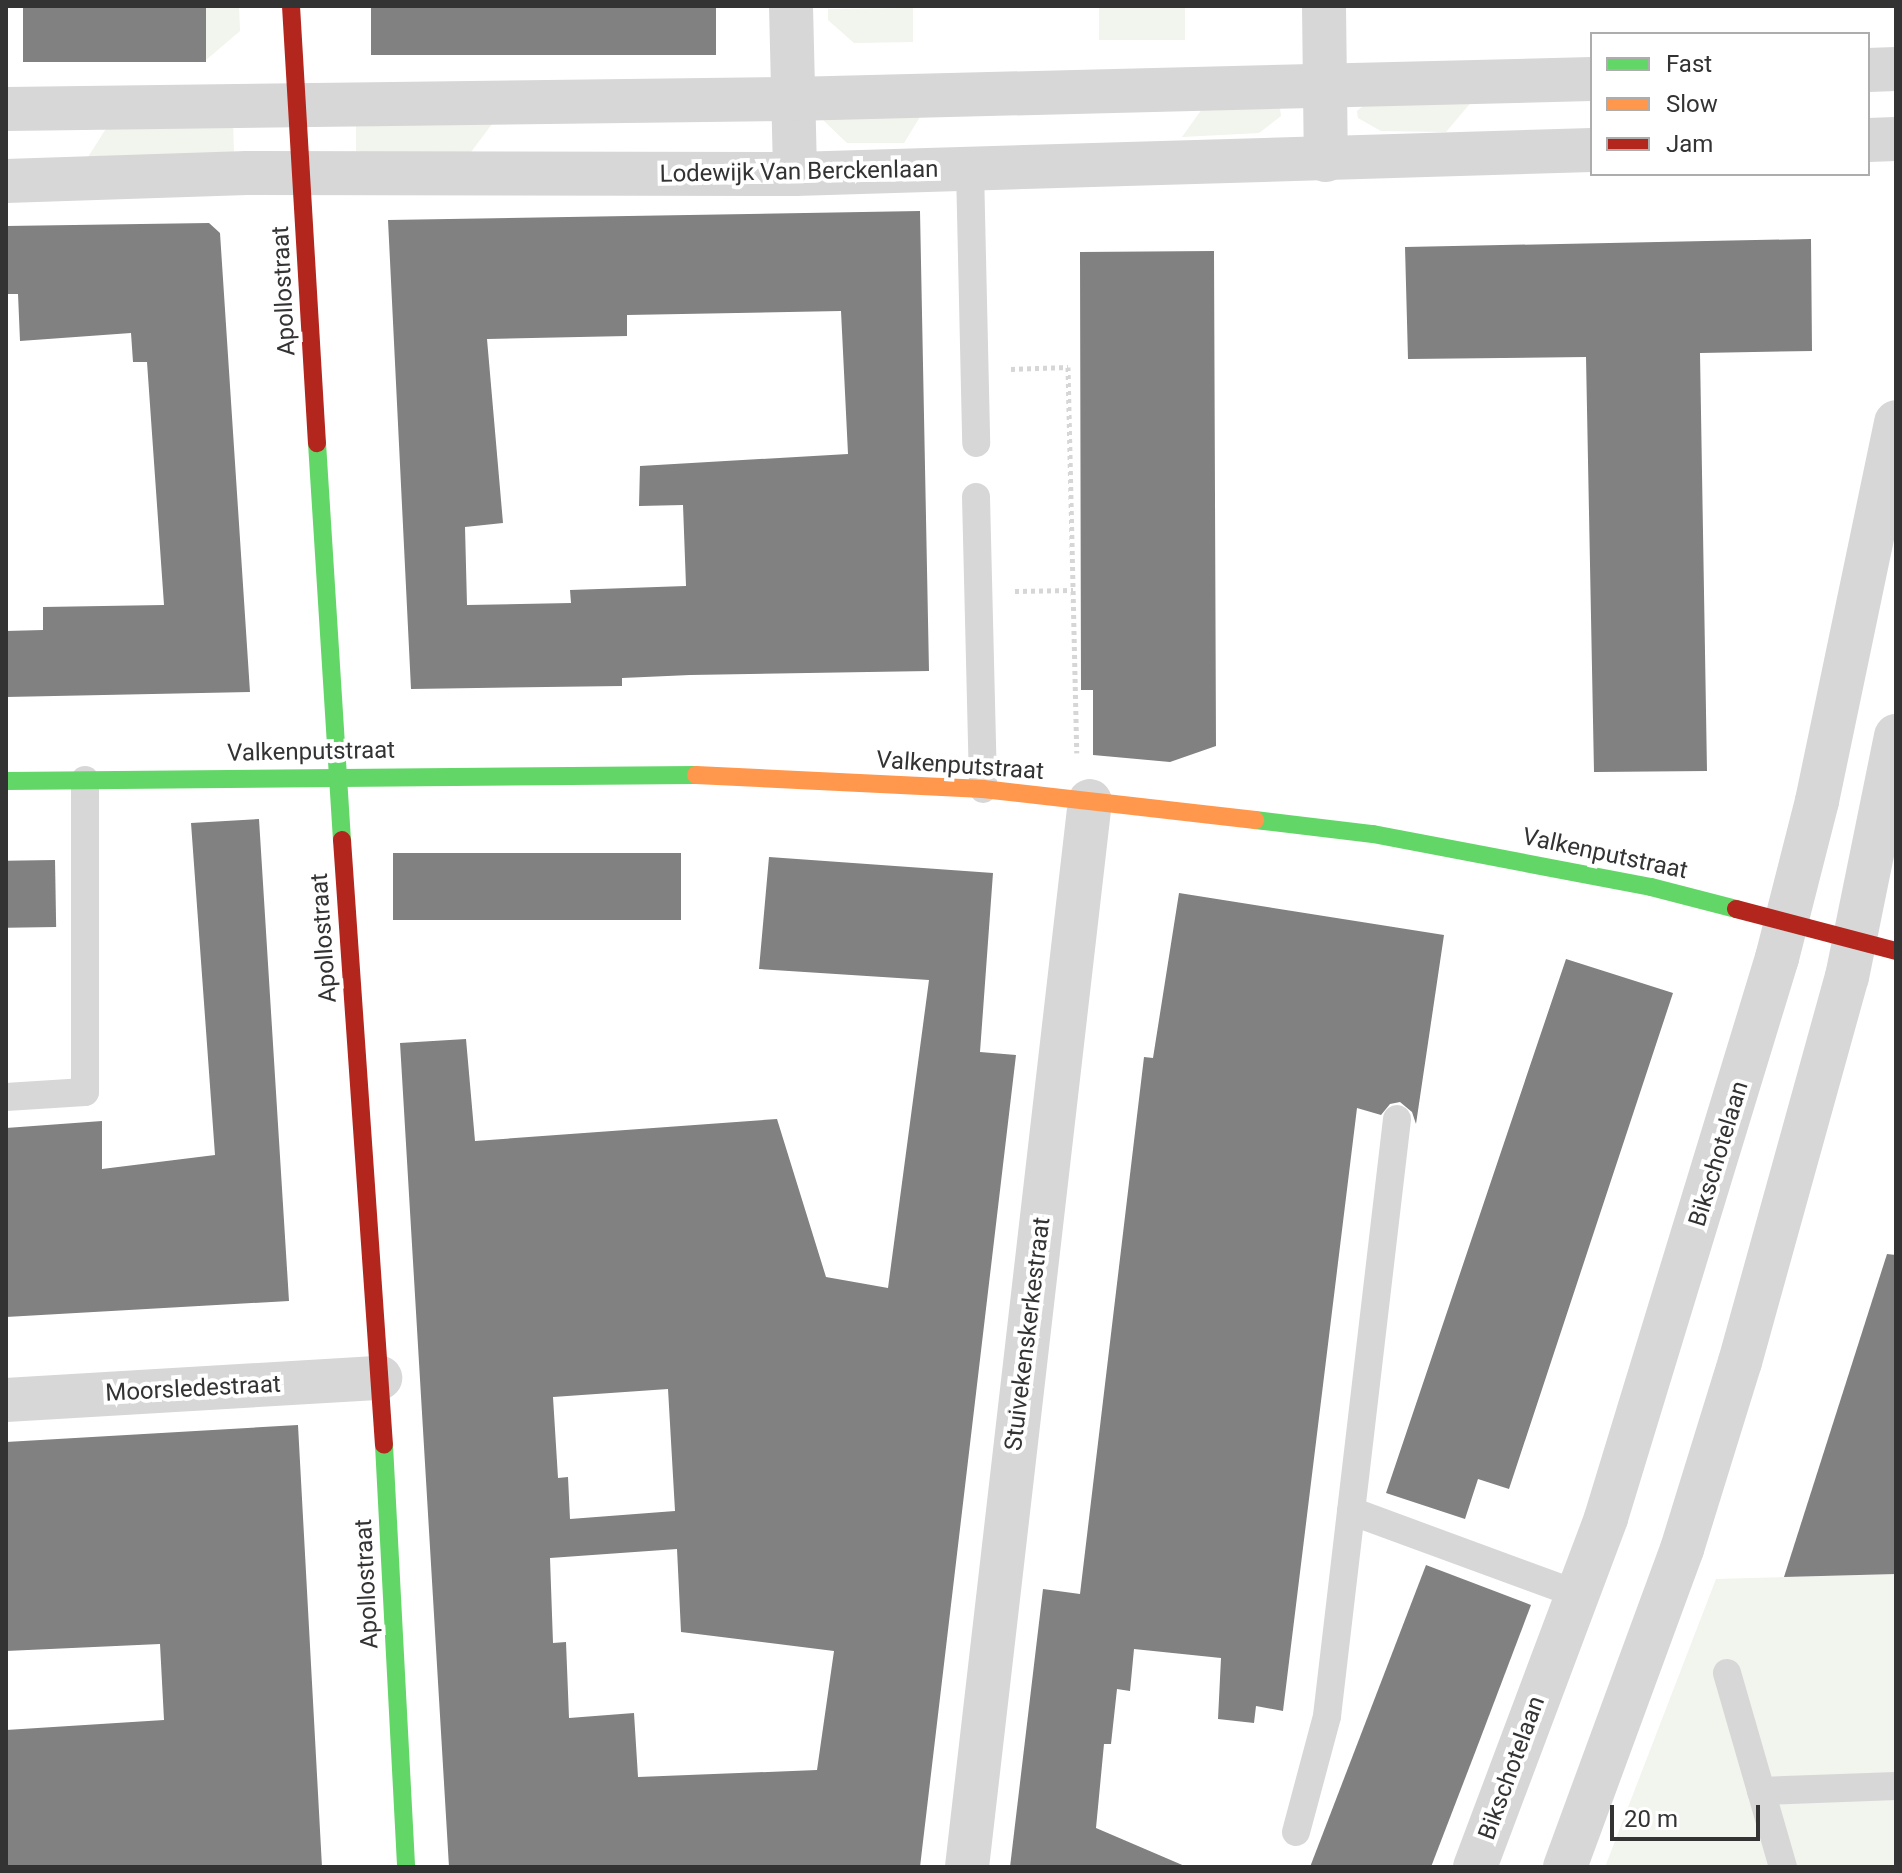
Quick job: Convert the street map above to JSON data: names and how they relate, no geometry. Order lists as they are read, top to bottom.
{
  "streets": {
    "street": [
      "Lodewijk Van Berckenlaan",
      "Apollostraat",
      "Valkenputstraat",
      "Bikschotelaan",
      "Stuivekenskerkestraat",
      "Moorsledestraat"
    ]
  },
  "crossings": [
    ["Lodewijk Van Berckenlaan", "Apollostraat"],
    ["Apollostraat", "Valkenputstraat"],
    ["Apollostraat", "Moorsledestraat"],
    ["Valkenputstraat", "Bikschotelaan"],
    ["Valkenputstraat", "Stuivekenskerkestraat"]
  ],
  "legend": ["Fast", "Slow", "Jam"],
  "scale_bar": "20 m"
}
